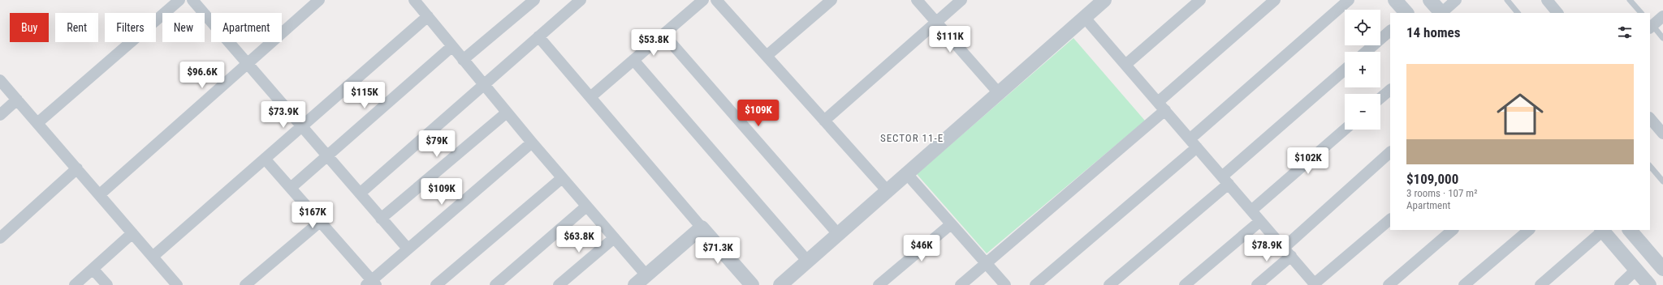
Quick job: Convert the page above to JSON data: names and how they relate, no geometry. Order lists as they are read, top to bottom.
{
  "districts": ["SECTOR 11-E"],
  "page": {
    "map_buttons": ["+", "−"],
    "chip": [
      "Buy",
      "Rent",
      "Filters",
      "New",
      "Apartment"
    ],
    "heading": "14 homes",
    "price": [
      "$111K",
      "$53.8K",
      "$96.6K",
      "$115K",
      "$109K",
      "$73.9K",
      "$79K",
      "$102K",
      "$109K",
      "$167K",
      "$63.8K",
      "$46K",
      "$78.9K",
      "$71.3K"
    ],
    "list": [
      {
        "name": "$109,000",
        "note": "3 rooms · 107 m² · Apartment"
      }
    ]
  }
}
